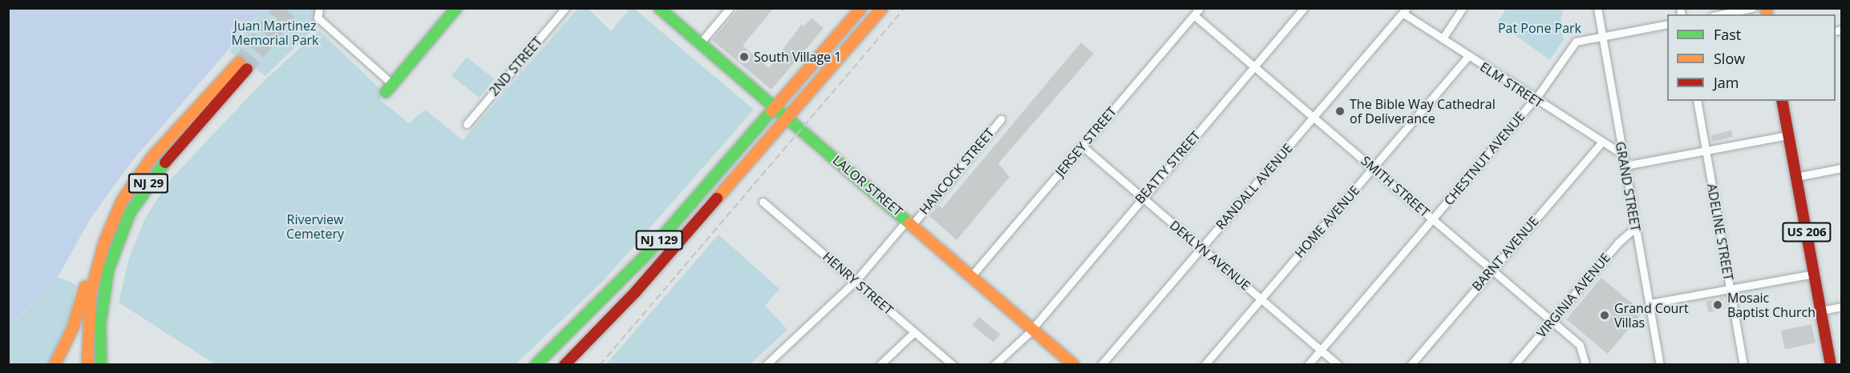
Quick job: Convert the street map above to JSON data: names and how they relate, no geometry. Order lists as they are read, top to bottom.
{
  "streets": {
    "main road": [
      "NJ 29",
      "LALOR STREET",
      "US 206",
      "NJ 129"
    ],
    "street": [
      "2ND STREET",
      "ELM STREET",
      "JERSEY STREET",
      "CHESTNUT AVENUE",
      "BEATTY STREET",
      "HANCOCK STREET",
      "RANDALL AVENUE",
      "SMITH STREET",
      "GRAND STREET",
      "HOME AVENUE",
      "ADELINE STREET",
      "BARNT AVENUE",
      "DEKLYN AVENUE",
      "HENRY STREET",
      "VIRGINIA AVENUE"
    ]
  },
  "crossings": [
    ["ELM STREET", "CHESTNUT AVENUE"],
    ["ELM STREET", "RANDALL AVENUE"],
    ["ELM STREET", "GRAND STREET"],
    ["ELM STREET", "HOME AVENUE"],
    ["ELM STREET", "BARNT AVENUE"],
    ["JERSEY STREET", "LALOR STREET"],
    ["JERSEY STREET", "SMITH STREET"],
    ["JERSEY STREET", "DEKLYN AVENUE"],
    ["CHESTNUT AVENUE", "SMITH STREET"],
    ["CHESTNUT AVENUE", "GRAND STREET"],
    ["CHESTNUT AVENUE", "DEKLYN AVENUE"],
    ["BEATTY STREET", "LALOR STREET"],
    ["BEATTY STREET", "SMITH STREET"],
    ["BEATTY STREET", "DEKLYN AVENUE"],
    ["HANCOCK STREET", "LALOR STREET"],
    ["HANCOCK STREET", "HENRY STREET"],
    ["LALOR STREET", "NJ 129"],
    ["RANDALL AVENUE", "SMITH STREET"],
    ["RANDALL AVENUE", "DEKLYN AVENUE"],
    ["SMITH STREET", "HOME AVENUE"],
    ["SMITH STREET", "BARNT AVENUE"],
    ["SMITH STREET", "VIRGINIA AVENUE"],
    ["GRAND STREET", "VIRGINIA AVENUE"],
    ["HOME AVENUE", "DEKLYN AVENUE"]
  ],
  "parks": ["Juan Martinez Memorial Park", "Pat Pone Park", "Riverview Cemetery"],
  "places": [
    "South Village 1",
    "The Bible Way Cathedral of Deliverance",
    "Mosaic Baptist Church",
    "Grand Court Villas"
  ],
  "legend": ["Fast", "Slow", "Jam"]
}
